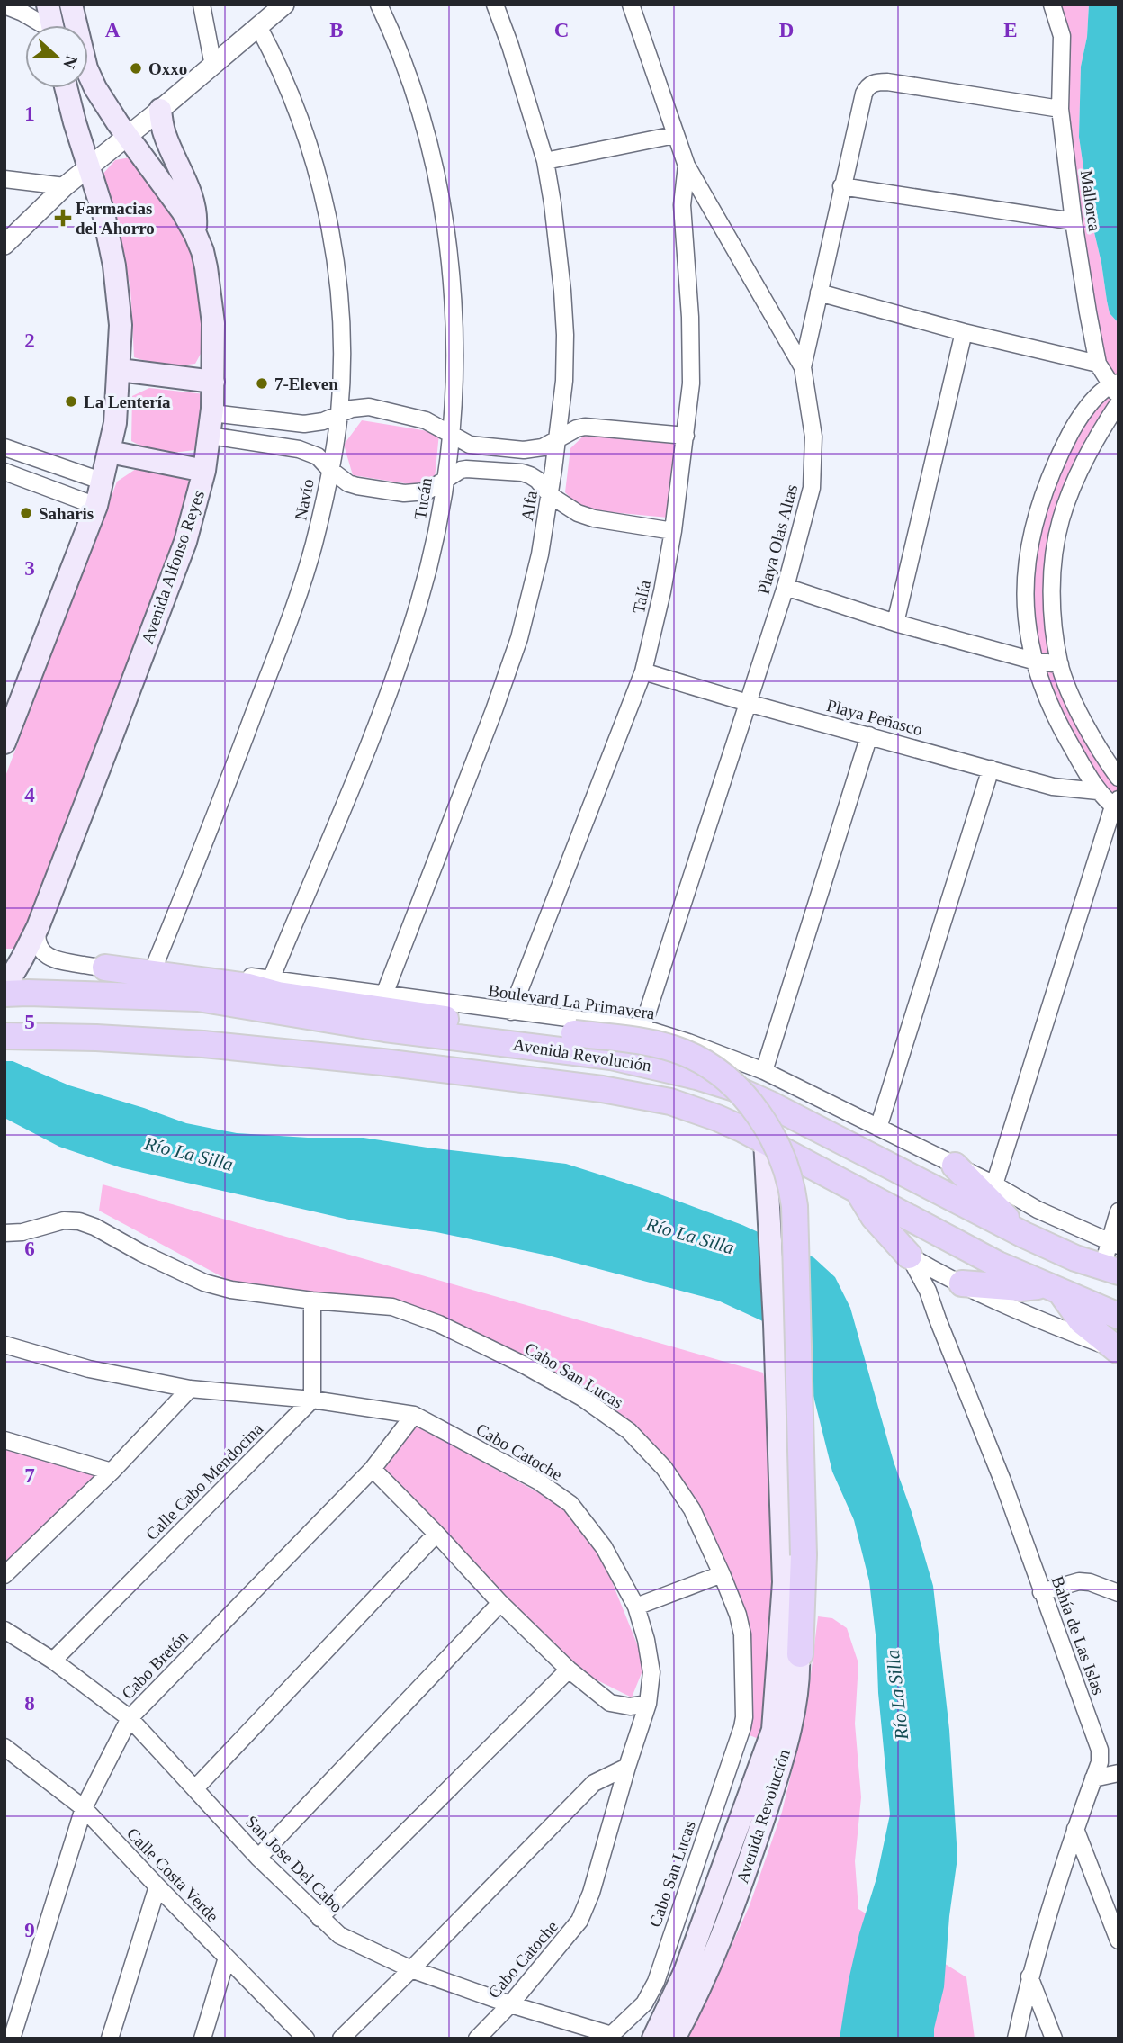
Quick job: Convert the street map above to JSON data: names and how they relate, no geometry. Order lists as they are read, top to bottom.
{
  "streets": {
    "main road": ["Avenida Alfonso Reyes", "Avenida Revolución"],
    "street": [
      "Mallorca",
      "Tucán",
      "Navío",
      "Alfa",
      "Playa Olas Altas",
      "Talía",
      "Playa Peñasco",
      "Boulevard La Primavera",
      "Cabo San Lucas",
      "Cabo Catoche",
      "Calle Cabo Mendocina",
      "Bahía de Las Islas",
      "Cabo Bretón",
      "San Jose Del Cabo",
      "Calle Costa Verde"
    ]
  },
  "crossings": [
    ["Tucán", "Navío"],
    ["Tucán", "Boulevard La Primavera"],
    ["Navío", "Boulevard La Primavera"],
    ["Alfa", "Boulevard La Primavera"],
    ["Playa Olas Altas", "Talía"],
    ["Playa Olas Altas", "Playa Peñasco"],
    ["Playa Olas Altas", "Boulevard La Primavera"],
    ["Avenida Alfonso Reyes", "Boulevard La Primavera"],
    ["Talía", "Playa Peñasco"],
    ["Talía", "Boulevard La Primavera"],
    ["Cabo San Lucas", "San Jose Del Cabo"],
    ["Cabo Catoche", "Calle Cabo Mendocina"],
    ["Cabo Catoche", "Cabo Bretón"],
    ["Cabo Catoche", "San Jose Del Cabo"],
    ["Calle Cabo Mendocina", "San Jose Del Cabo"],
    ["Cabo Bretón", "San Jose Del Cabo"],
    ["Cabo Bretón", "Calle Costa Verde"]
  ],
  "water": ["Río La Silla"],
  "places": {
    "other": [
      "Oxxo",
      "7-Eleven",
      "La Lentería",
      "Saharis"
    ],
    "health": ["Farmacias del Ahorro"]
  },
  "north": "right",
  "grid": {
    "columns": [
      "A",
      "B",
      "C",
      "D",
      "E"
    ],
    "rows": [
      "1",
      "2",
      "3",
      "4",
      "5",
      "6",
      "7",
      "8",
      "9"
    ]
  }
}
